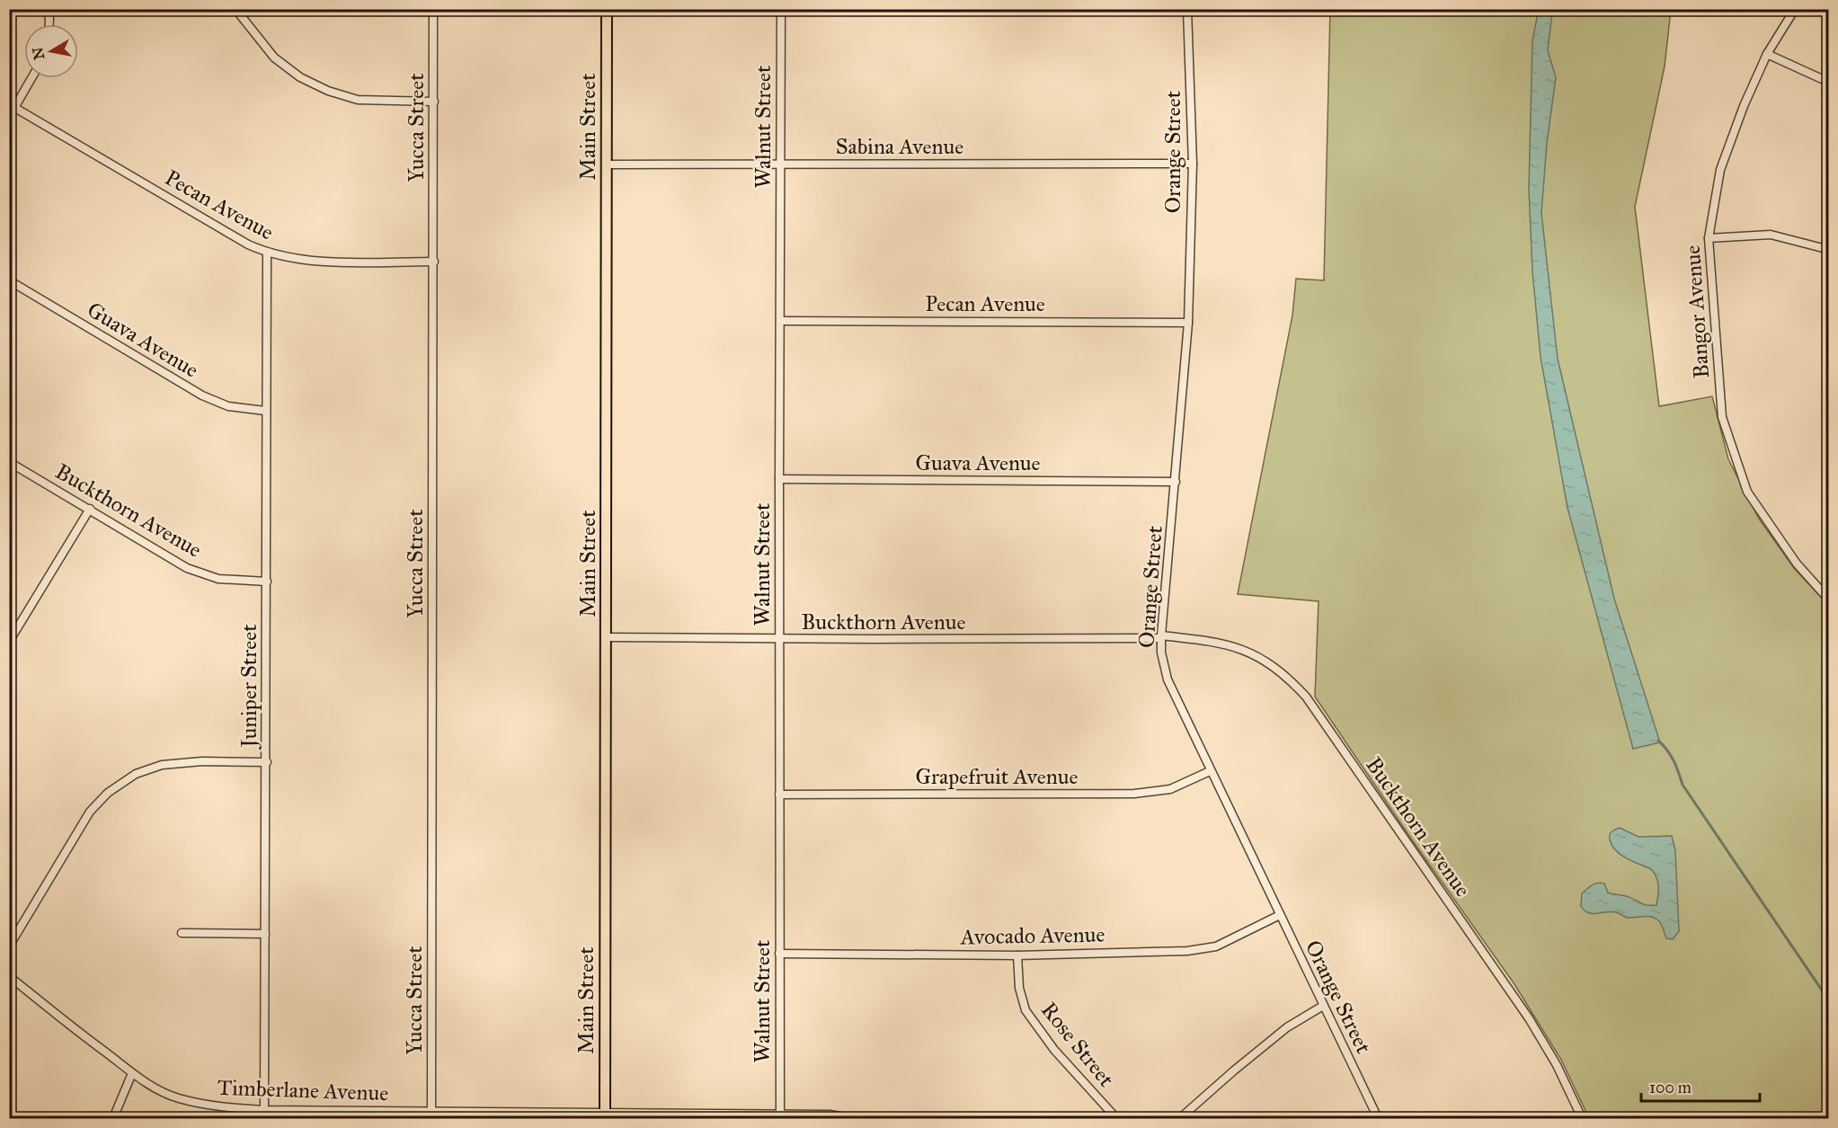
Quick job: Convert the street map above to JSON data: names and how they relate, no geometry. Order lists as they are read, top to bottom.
{
  "streets": {
    "main road": ["Main Street"],
    "street": [
      "Walnut Street",
      "Yucca Street",
      "Sabina Avenue",
      "Orange Street",
      "Pecan Avenue",
      "Bangor Avenue",
      "Guava Avenue",
      "Buckthorn Avenue",
      "Juniper Street",
      "Grapefruit Avenue",
      "Avocado Avenue",
      "Rose Street",
      "Timberlane Avenue"
    ]
  },
  "crossings": [
    ["Main Street", "Sabina Avenue"],
    ["Main Street", "Buckthorn Avenue"],
    ["Main Street", "Timberlane Avenue"],
    ["Walnut Street", "Sabina Avenue"],
    ["Walnut Street", "Pecan Avenue"],
    ["Walnut Street", "Guava Avenue"],
    ["Walnut Street", "Buckthorn Avenue"],
    ["Walnut Street", "Grapefruit Avenue"],
    ["Walnut Street", "Avocado Avenue"],
    ["Walnut Street", "Timberlane Avenue"],
    ["Yucca Street", "Pecan Avenue"],
    ["Yucca Street", "Timberlane Avenue"],
    ["Sabina Avenue", "Orange Street"],
    ["Orange Street", "Pecan Avenue"],
    ["Orange Street", "Guava Avenue"],
    ["Orange Street", "Buckthorn Avenue"],
    ["Orange Street", "Grapefruit Avenue"],
    ["Orange Street", "Avocado Avenue"],
    ["Pecan Avenue", "Juniper Street"],
    ["Guava Avenue", "Juniper Street"],
    ["Buckthorn Avenue", "Juniper Street"],
    ["Juniper Street", "Timberlane Avenue"],
    ["Avocado Avenue", "Rose Street"]
  ],
  "scale_bar": "100 m",
  "north": "left"
}
